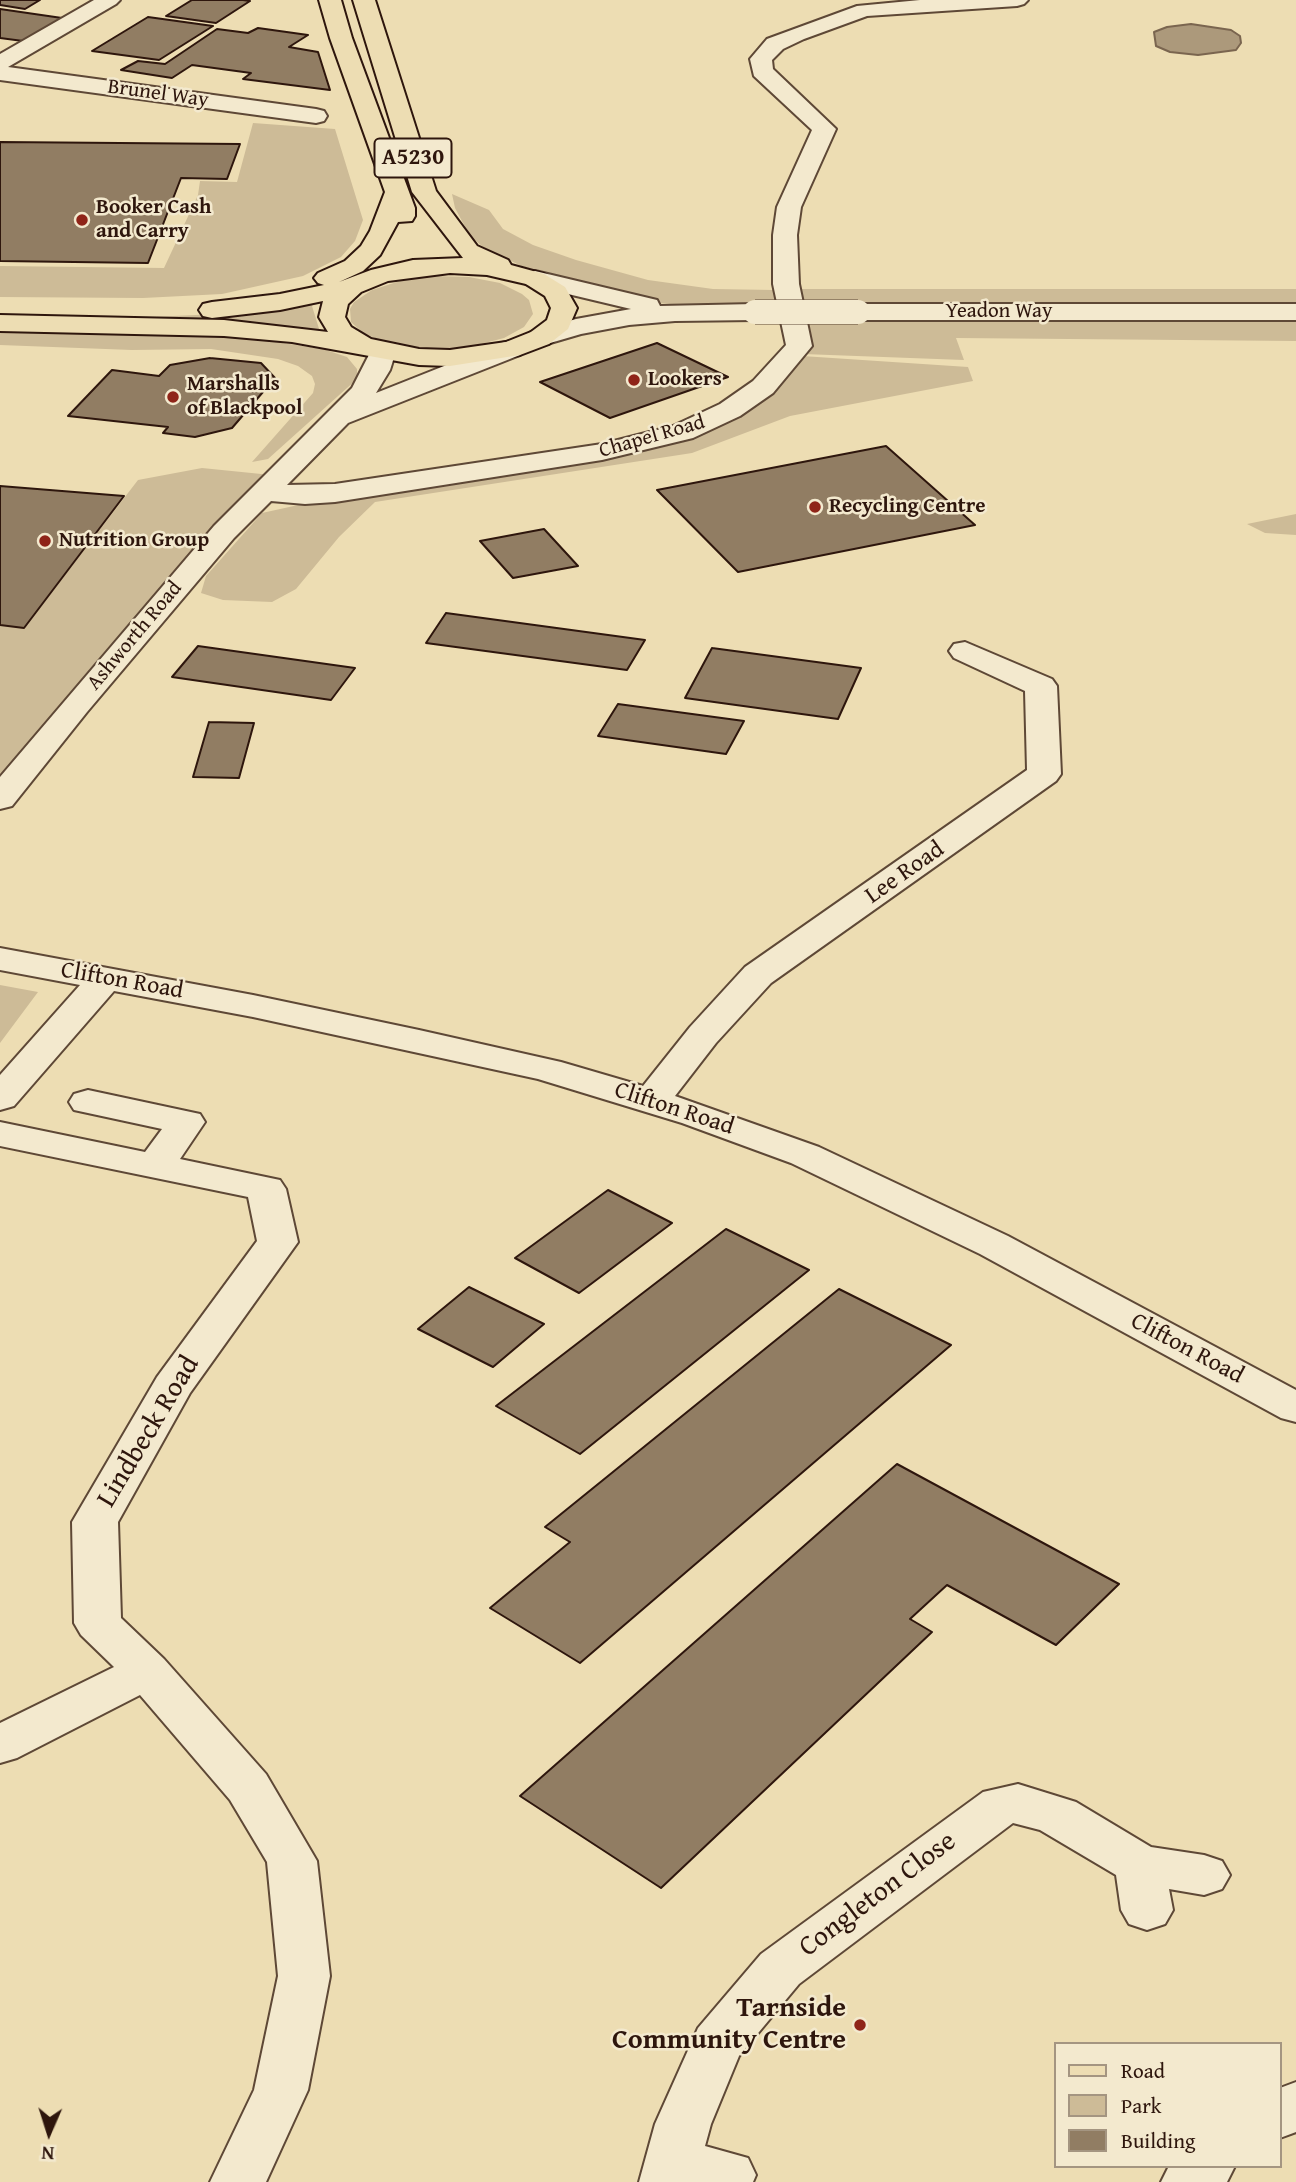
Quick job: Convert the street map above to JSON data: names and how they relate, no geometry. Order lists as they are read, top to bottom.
{
  "streets": {
    "main road": ["A5230"],
    "street": [
      "Brunel Way",
      "Yeadon Way",
      "Chapel Road",
      "Ashworth Road",
      "Lee Road",
      "Clifton Road",
      "Lindbeck Road",
      "Congleton Close"
    ]
  },
  "crossings": [
    ["A5230", "Yeadon Way"],
    ["A5230", "Ashworth Road"],
    ["Chapel Road", "Ashworth Road"],
    ["Lee Road", "Clifton Road"]
  ],
  "places": [
    "Booker Cash and Carry",
    "Lookers",
    "Marshalls of Blackpool",
    "Recycling Centre",
    "Nutrition Group",
    "Tarnside Community Centre"
  ],
  "legend": ["Road", "Park", "Building"],
  "north": "bottom"
}
